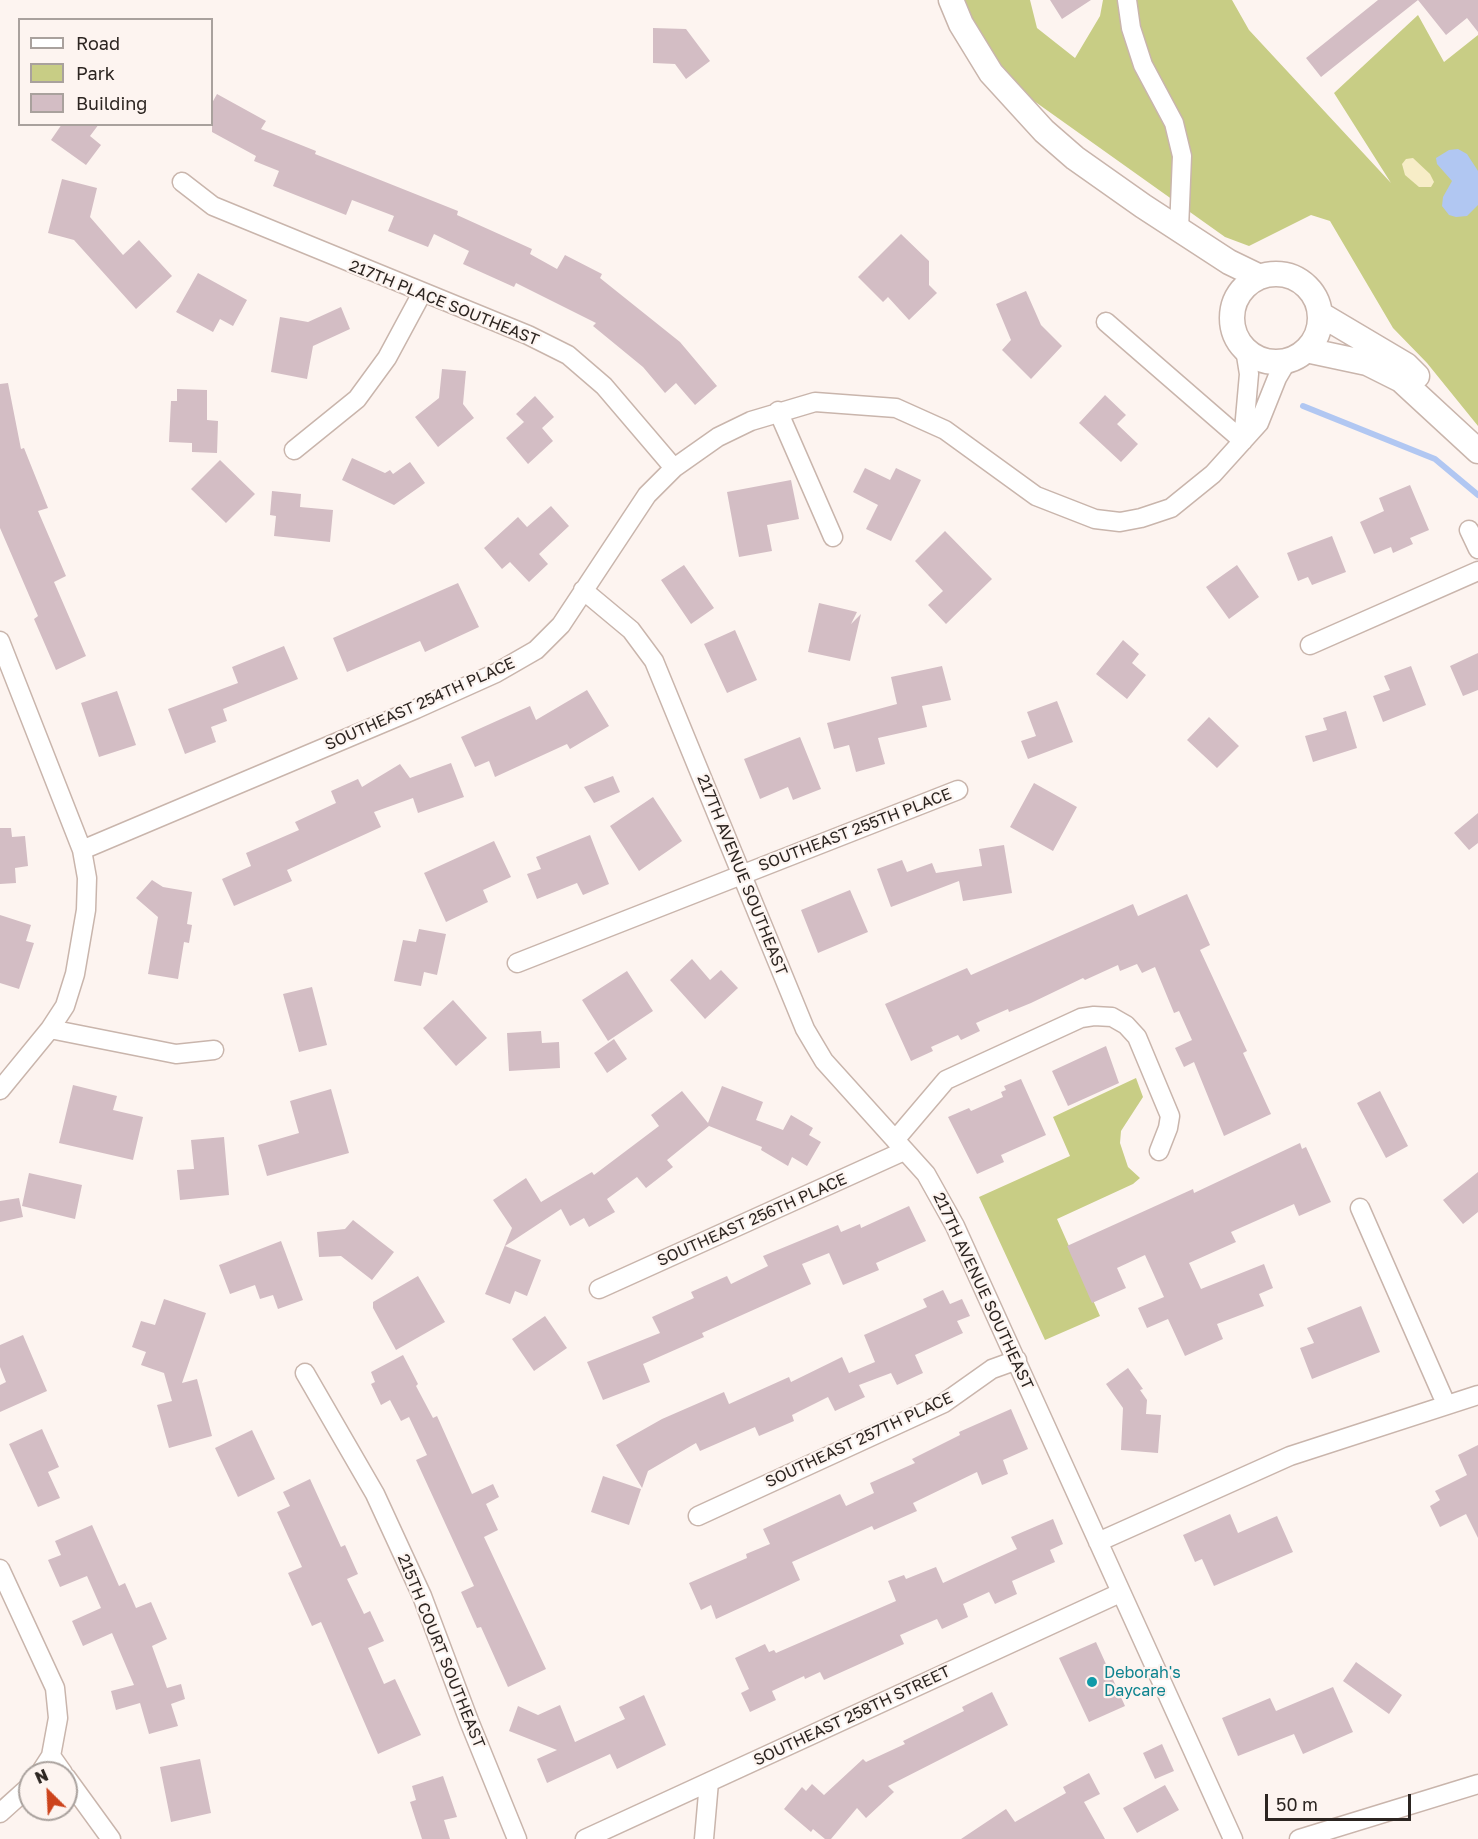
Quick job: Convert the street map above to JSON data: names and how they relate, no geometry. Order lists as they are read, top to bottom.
{
  "streets": {
    "street": [
      "217TH PLACE SOUTHEAST",
      "SOUTHEAST 254TH PLACE",
      "SOUTHEAST 255TH PLACE",
      "217TH AVENUE SOUTHEAST",
      "SOUTHEAST 256TH PLACE",
      "SOUTHEAST 257TH PLACE",
      "215TH COURT SOUTHEAST",
      "SOUTHEAST 258TH STREET"
    ]
  },
  "crossings": [
    ["217TH PLACE SOUTHEAST", "SOUTHEAST 254TH PLACE"],
    ["SOUTHEAST 254TH PLACE", "217TH AVENUE SOUTHEAST"],
    ["SOUTHEAST 255TH PLACE", "217TH AVENUE SOUTHEAST"],
    ["217TH AVENUE SOUTHEAST", "SOUTHEAST 256TH PLACE"],
    ["217TH AVENUE SOUTHEAST", "SOUTHEAST 257TH PLACE"],
    ["217TH AVENUE SOUTHEAST", "SOUTHEAST 258TH STREET"]
  ],
  "places": ["Deborah's Daycare"],
  "legend": ["Road", "Park", "Building"],
  "scale_bar": "50 m",
  "north": "top left"
}
